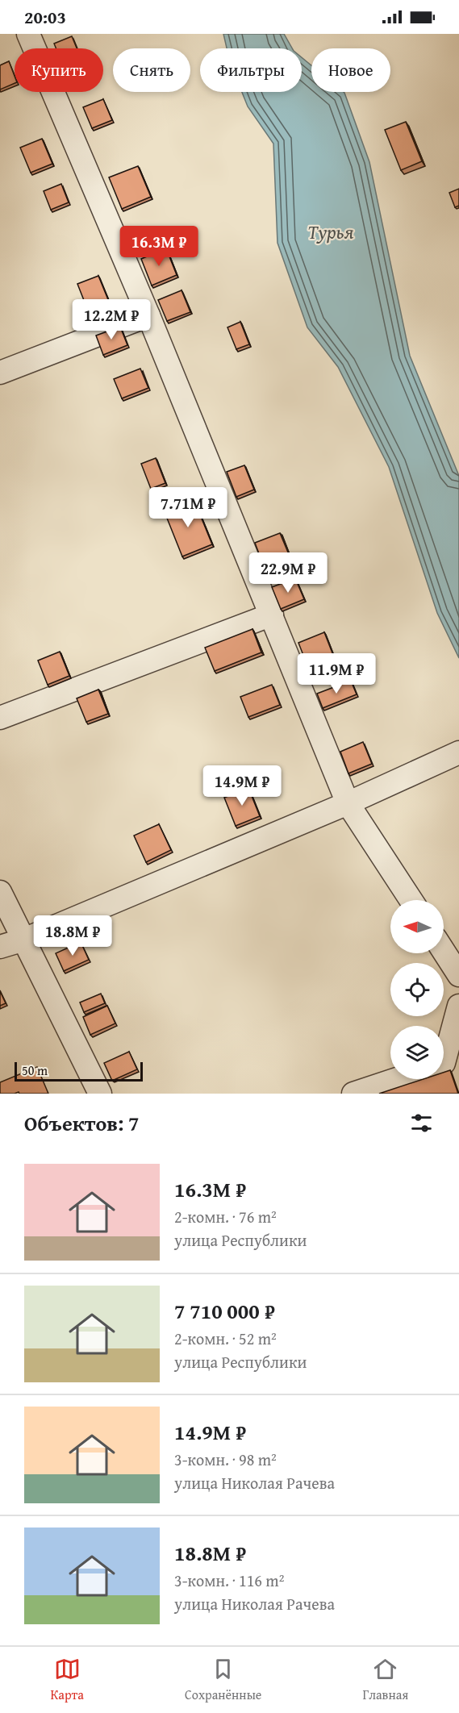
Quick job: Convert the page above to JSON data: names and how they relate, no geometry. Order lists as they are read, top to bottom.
{
  "water": ["Турья"],
  "scale_bar": "50 m",
  "north": "left",
  "page": {
    "status": "20:03",
    "chip": [
      "Купить",
      "Снять",
      "Фильтры",
      "Новое"
    ],
    "price": [
      "16.3M ₽",
      "12.2M ₽",
      "7.71M ₽",
      "22.9M ₽",
      "11.9M ₽",
      "14.9M ₽",
      "18.8M ₽"
    ],
    "scale": "50 m",
    "heading": "Объектов: 7",
    "list": [
      {
        "name": "16.3M ₽",
        "note": "2-комн. · 76 m² · улица Республики"
      },
      {
        "name": "7 710 000 ₽",
        "note": "2-комн. · 52 m² · улица Республики"
      },
      {
        "name": "14.9M ₽",
        "note": "3-комн. · 98 m² · улица Николая Рачева"
      },
      {
        "name": "18.8M ₽",
        "note": "3-комн. · 116 m² · улица Николая Рачева"
      }
    ],
    "tabs": ["Карта", "Сохранённые", "Главная"]
  }
}
